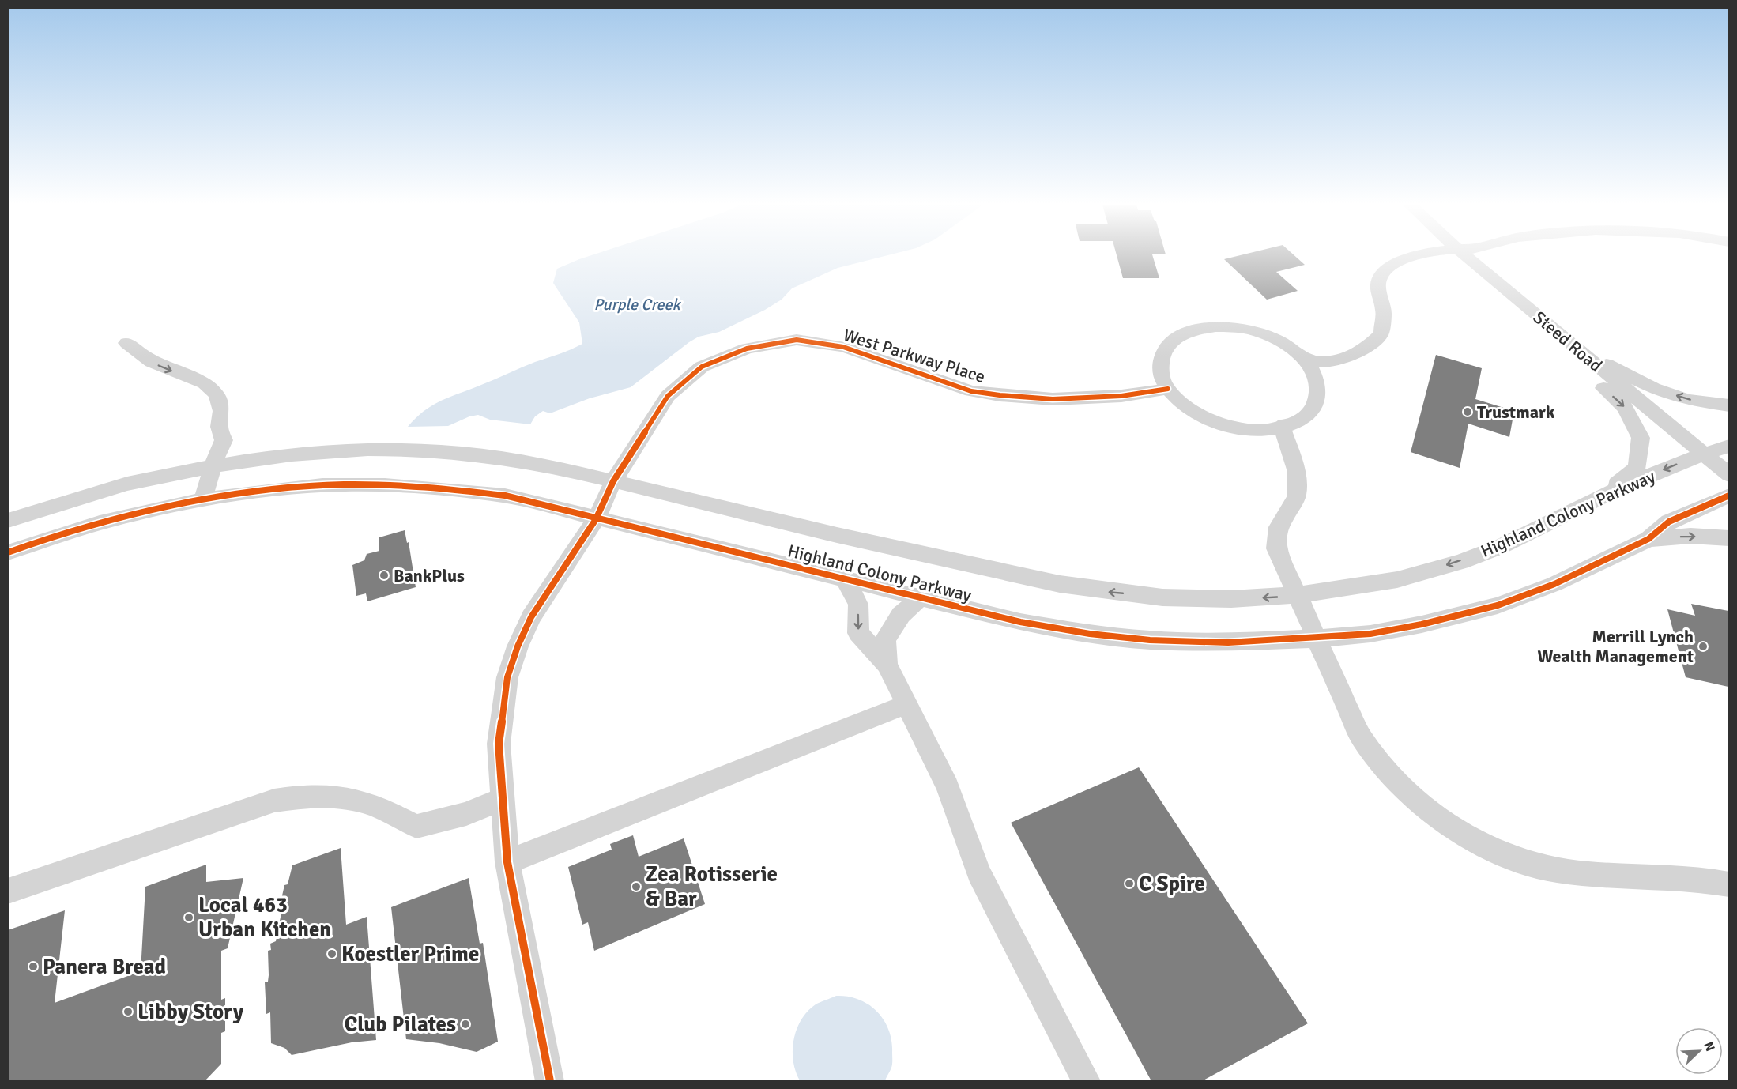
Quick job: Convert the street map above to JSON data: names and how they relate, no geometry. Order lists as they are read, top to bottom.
{
  "streets": {
    "street": ["Steed Road", "West Parkway Place", "Highland Colony Parkway"]
  },
  "crossings": [
    ["Steed Road", "Highland Colony Parkway"],
    ["West Parkway Place", "Highland Colony Parkway"]
  ],
  "water": ["Purple Creek"],
  "places": [
    "Trustmark",
    "BankPlus",
    "Merrill Lynch Wealth Management",
    "C Spire",
    "Zea Rotisserie & Bar",
    "Local 463 Urban Kitchen",
    "Koestler Prime",
    "Panera Bread",
    "Libby Story",
    "Club Pilates"
  ],
  "north": "top right"
}
